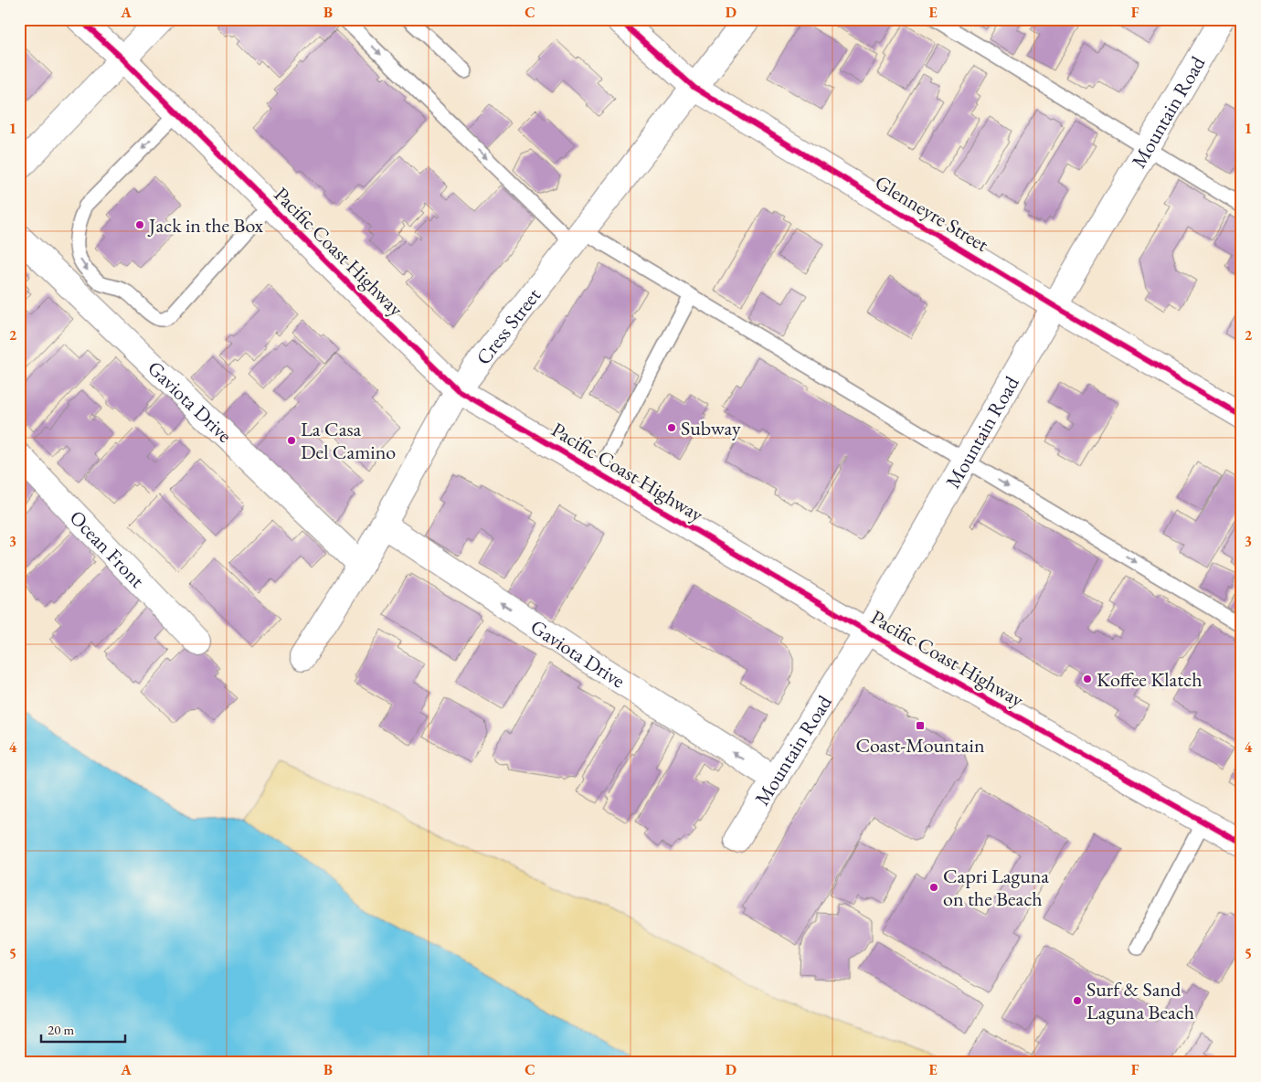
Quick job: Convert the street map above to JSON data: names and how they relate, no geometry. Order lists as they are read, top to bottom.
{
  "streets": {
    "main road": [
      "Mountain Road",
      "Glenneyre Street",
      "Pacific Coast Highway",
      "Cress Street",
      "Gaviota Drive",
      "Ocean Front"
    ]
  },
  "crossings": [
    ["Mountain Road", "Glenneyre Street"],
    ["Mountain Road", "Pacific Coast Highway"],
    ["Mountain Road", "Gaviota Drive"],
    ["Glenneyre Street", "Cress Street"],
    ["Pacific Coast Highway", "Cress Street"],
    ["Cress Street", "Gaviota Drive"]
  ],
  "one_way": ["Gaviota Drive"],
  "places": {
    "other": [
      "Jack in the Box",
      "Subway",
      "La Casa Del Camino",
      "Koffee Klatch",
      "Capri Laguna on the Beach",
      "Surf & Sand Laguna Beach"
    ],
    "transit": ["Coast-Mountain"]
  },
  "scale_bar": "20 m",
  "grid": {
    "columns": [
      "A",
      "B",
      "C",
      "D",
      "E",
      "F"
    ],
    "rows": [
      "1",
      "2",
      "3",
      "4",
      "5"
    ]
  }
}
